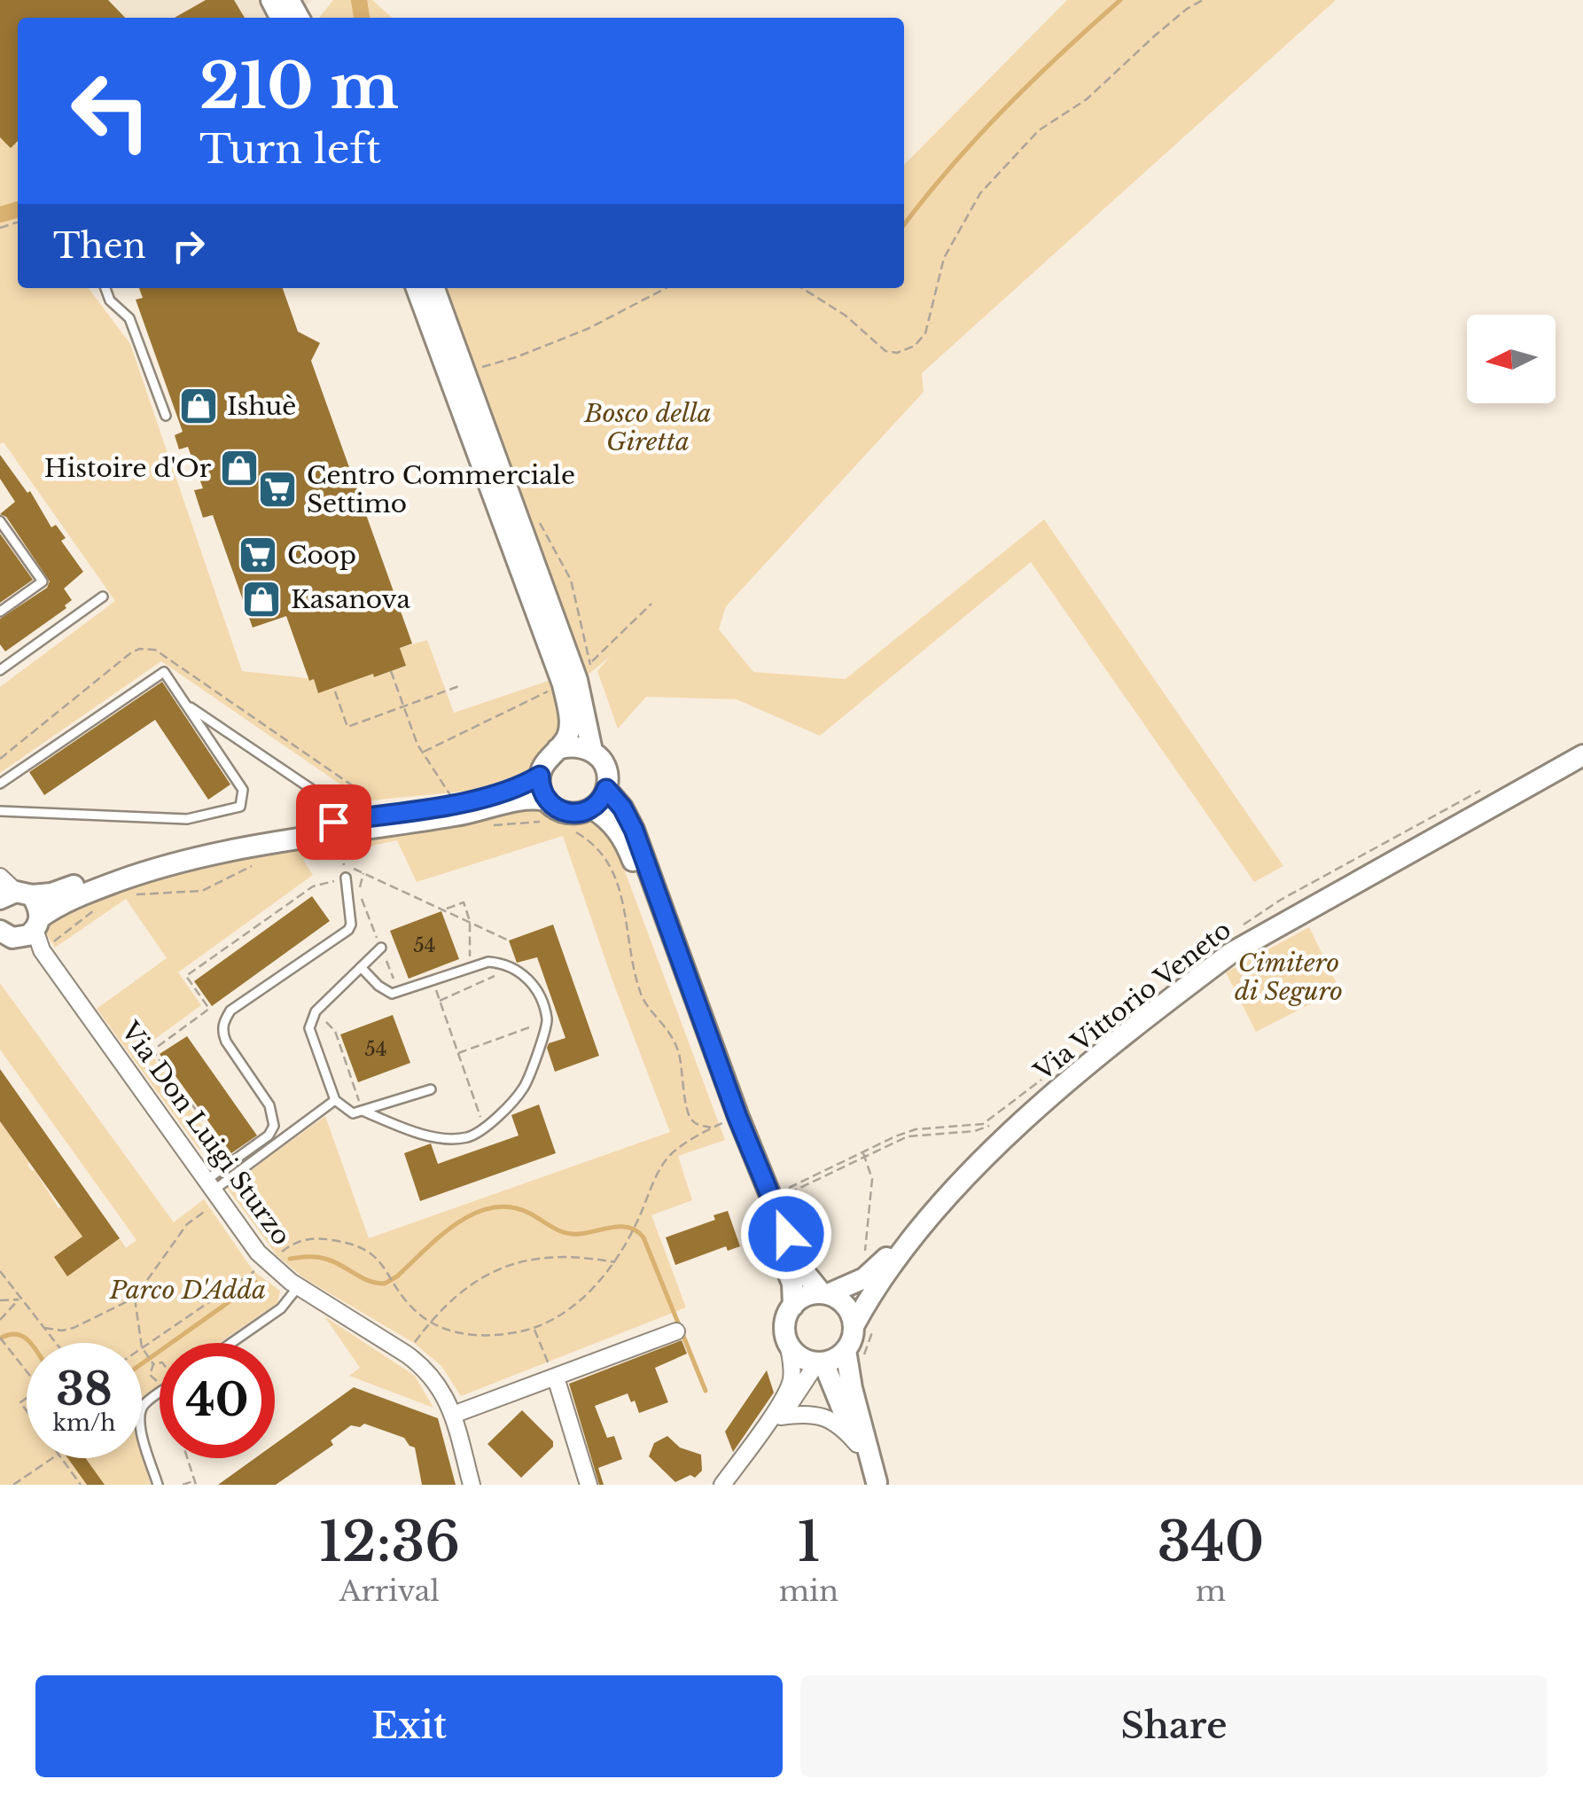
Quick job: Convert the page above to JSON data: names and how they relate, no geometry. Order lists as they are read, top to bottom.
{
  "streets": {
    "street": ["Via Vittorio Veneto", "Via Don Luigi Sturzo"]
  },
  "parks": ["Bosco della Giretta", "Cimitero di Seguro", "Parco D'Adda"],
  "places": {
    "shop": ["Ishuè", "Histoire d'Or", "Kasanova"],
    "supermarket": ["Centro Commerciale Settimo", "Coop"]
  },
  "house_numbers": ["54", "54"],
  "north": "left",
  "page": {
    "turn": ["210 m", "Turn left"],
    "then": "Then",
    "speed": "38 km/h",
    "limit": "40",
    "eta": [
      "12:36",
      "Arrival",
      "1",
      "min",
      "340",
      "m"
    ],
    "buttons": ["Exit", "Share"]
  }
}
